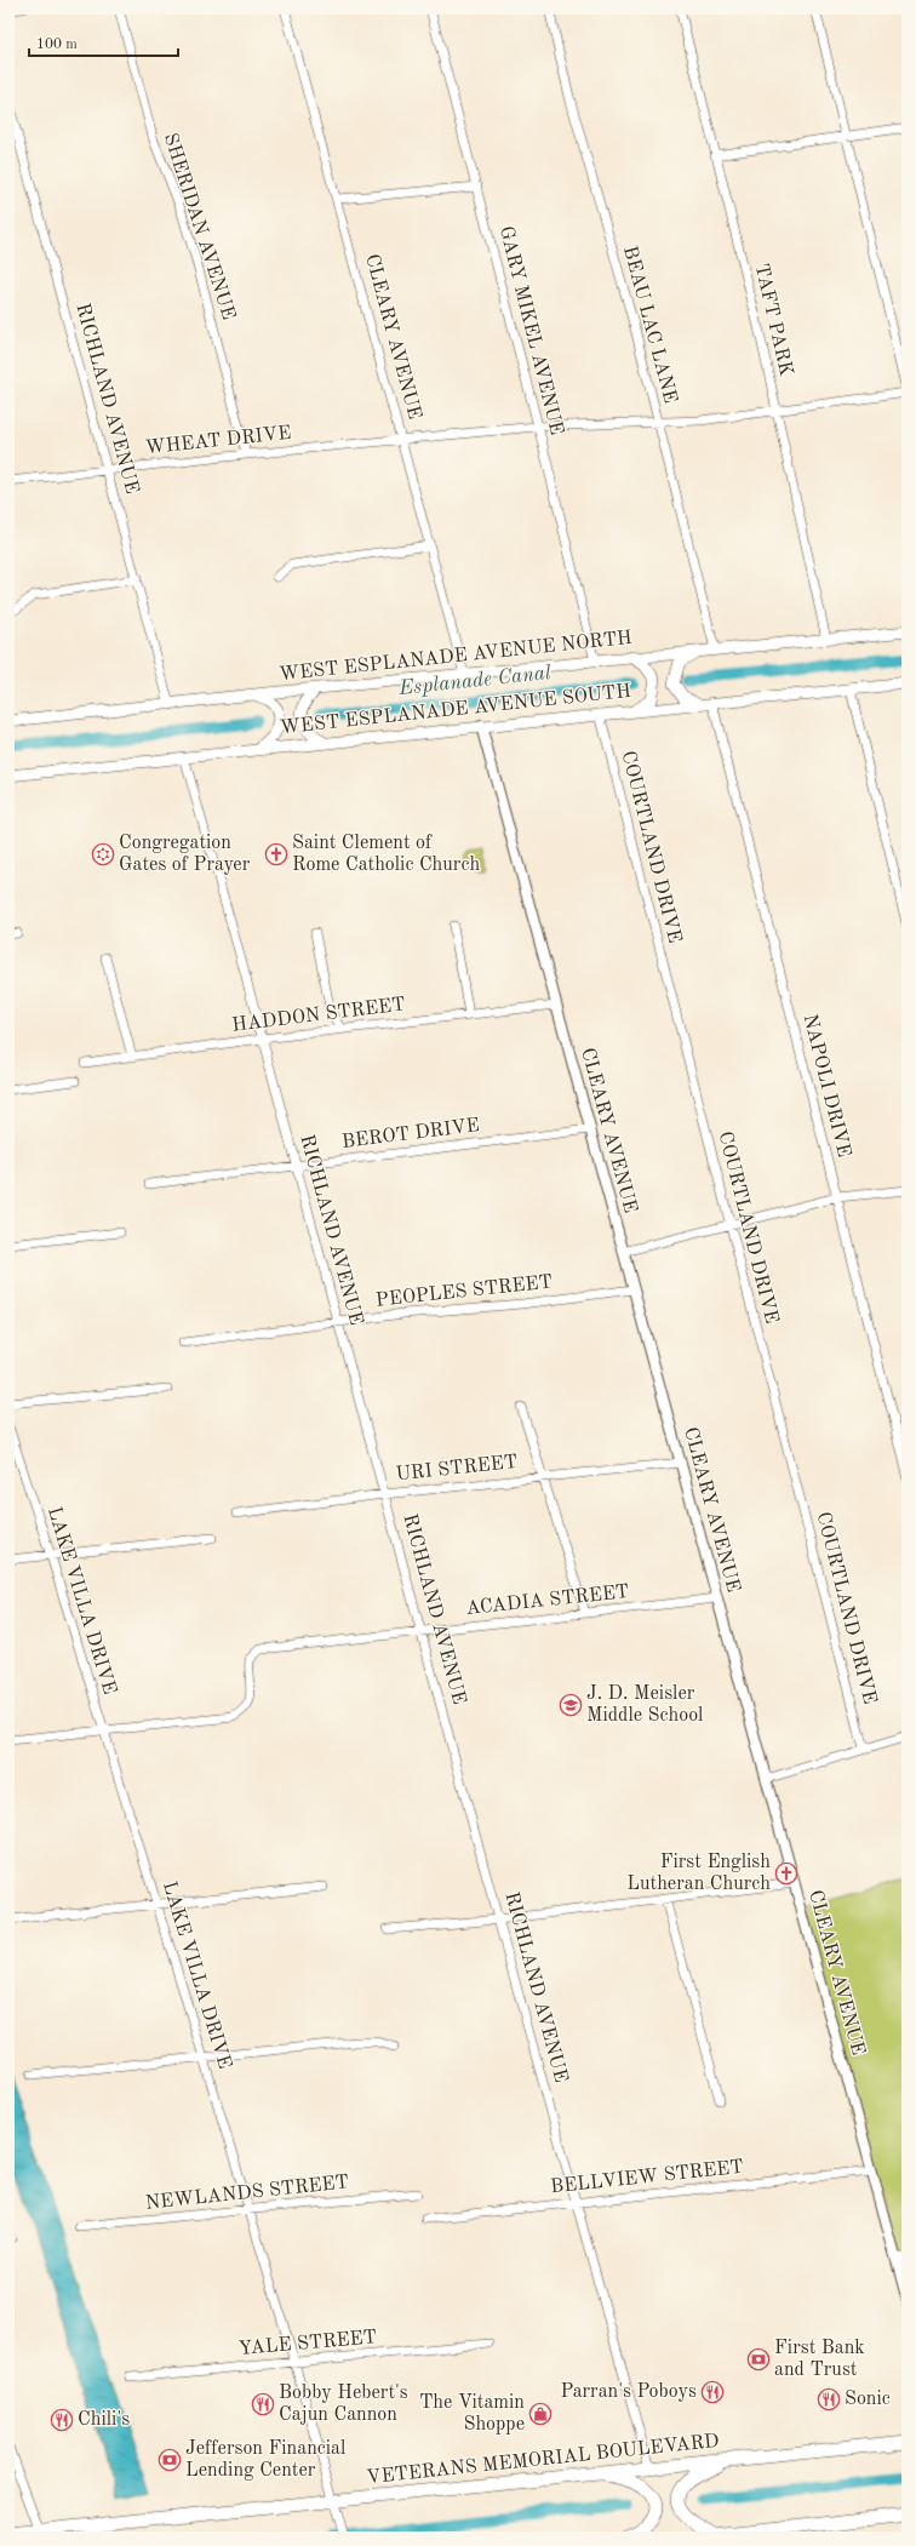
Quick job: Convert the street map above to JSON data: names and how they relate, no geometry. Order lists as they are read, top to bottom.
{
  "streets": {
    "main road": ["WEST ESPLANADE AVENUE NORTH", "WEST ESPLANADE AVENUE SOUTH", "VETERANS MEMORIAL BOULEVARD"],
    "street": [
      "SHERIDAN AVENUE",
      "TAFT PARK",
      "BEAU LAC LANE",
      "GARY MIKEL AVENUE",
      "CLEARY AVENUE",
      "RICHLAND AVENUE",
      "WHEAT DRIVE",
      "COURTLAND DRIVE",
      "HADDON STREET",
      "NAPOLI DRIVE",
      "BEROT DRIVE",
      "PEOPLES STREET",
      "URI STREET",
      "LAKE VILLA DRIVE",
      "ACADIA STREET",
      "BELLVIEW STREET",
      "NEWLANDS STREET",
      "YALE STREET"
    ]
  },
  "crossings": [
    ["SHERIDAN AVENUE", "WHEAT DRIVE"],
    ["TAFT PARK", "WHEAT DRIVE"],
    ["TAFT PARK", "WEST ESPLANADE AVENUE NORTH"],
    ["BEAU LAC LANE", "WHEAT DRIVE"],
    ["BEAU LAC LANE", "WEST ESPLANADE AVENUE NORTH"],
    ["GARY MIKEL AVENUE", "WHEAT DRIVE"],
    ["GARY MIKEL AVENUE", "WEST ESPLANADE AVENUE NORTH"],
    ["CLEARY AVENUE", "WHEAT DRIVE"],
    ["CLEARY AVENUE", "WEST ESPLANADE AVENUE NORTH"],
    ["CLEARY AVENUE", "WEST ESPLANADE AVENUE SOUTH"],
    ["CLEARY AVENUE", "HADDON STREET"],
    ["CLEARY AVENUE", "BEROT DRIVE"],
    ["CLEARY AVENUE", "PEOPLES STREET"],
    ["CLEARY AVENUE", "URI STREET"],
    ["CLEARY AVENUE", "ACADIA STREET"],
    ["CLEARY AVENUE", "BELLVIEW STREET"],
    ["RICHLAND AVENUE", "WHEAT DRIVE"],
    ["RICHLAND AVENUE", "WEST ESPLANADE AVENUE NORTH"],
    ["RICHLAND AVENUE", "WEST ESPLANADE AVENUE SOUTH"],
    ["RICHLAND AVENUE", "HADDON STREET"],
    ["RICHLAND AVENUE", "BEROT DRIVE"],
    ["RICHLAND AVENUE", "PEOPLES STREET"],
    ["RICHLAND AVENUE", "URI STREET"],
    ["RICHLAND AVENUE", "ACADIA STREET"],
    ["RICHLAND AVENUE", "BELLVIEW STREET"],
    ["RICHLAND AVENUE", "VETERANS MEMORIAL BOULEVARD"],
    ["WEST ESPLANADE AVENUE SOUTH", "COURTLAND DRIVE"],
    ["WEST ESPLANADE AVENUE SOUTH", "NAPOLI DRIVE"],
    ["LAKE VILLA DRIVE", "ACADIA STREET"],
    ["LAKE VILLA DRIVE", "NEWLANDS STREET"],
    ["LAKE VILLA DRIVE", "YALE STREET"],
    ["LAKE VILLA DRIVE", "VETERANS MEMORIAL BOULEVARD"]
  ],
  "water": ["Esplanade Canal"],
  "places": {
    "synagogue": ["Congregation Gates of Prayer"],
    "church": ["Saint Clement of Rome Catholic Church", "First English Lutheran Church"],
    "school or university": ["J. D. Meisler Middle School"],
    "bank": ["First Bank and Trust", "Jefferson Financial Lending Center"],
    "restaurant": [
      "Parran's Poboys",
      "Sonic",
      "Bobby Hebert's Cajun Cannon",
      "Chili's"
    ],
    "shop": ["The Vitamin Shoppe"]
  },
  "scale_bar": "100 m"
}
